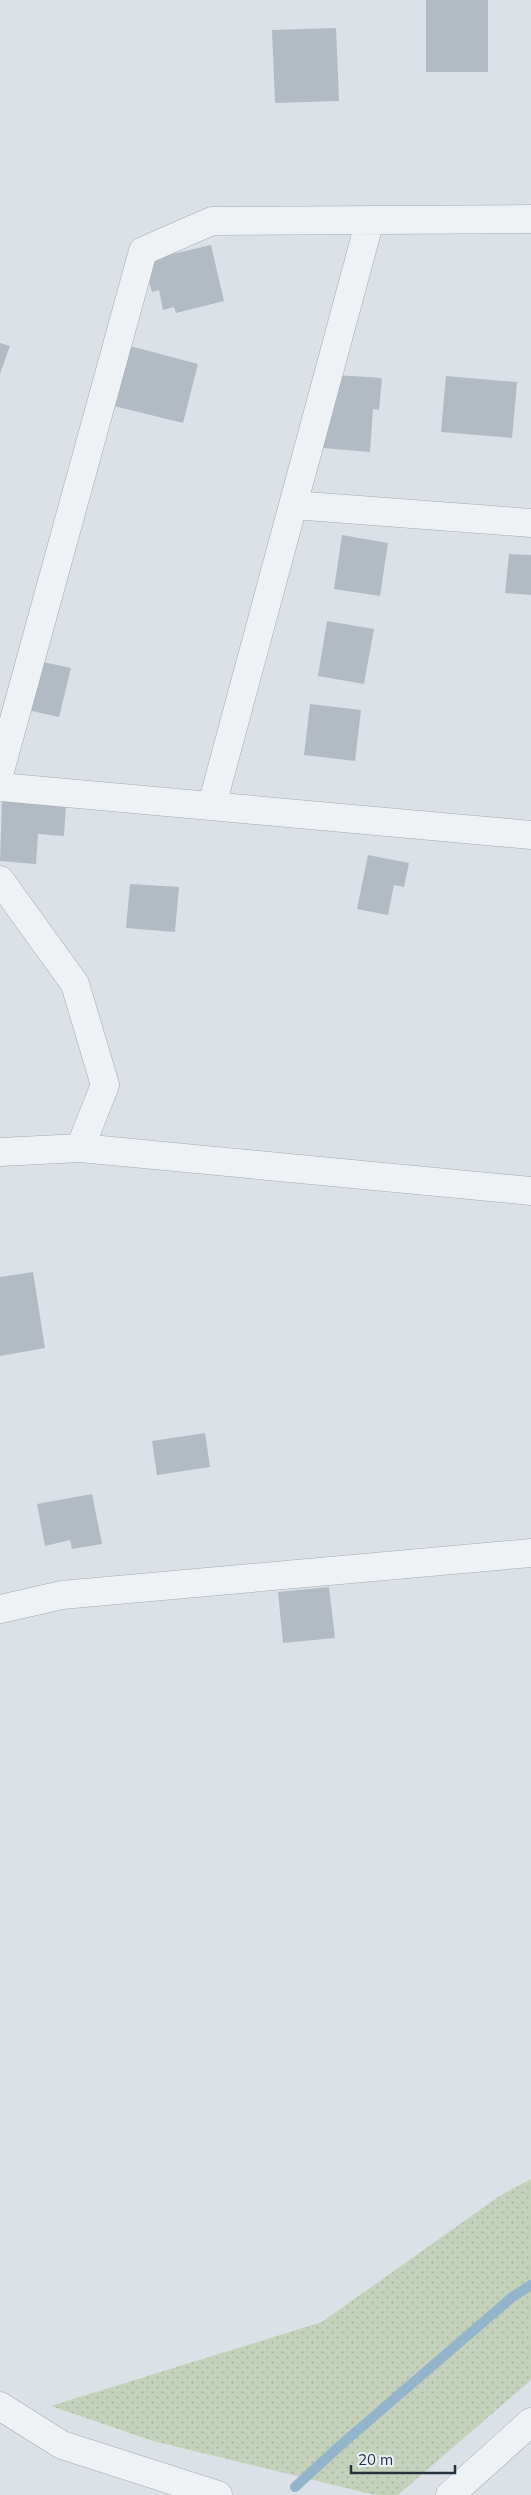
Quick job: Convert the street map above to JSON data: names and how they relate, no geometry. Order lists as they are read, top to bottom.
{
  "scale_bar": "20 m"
}
